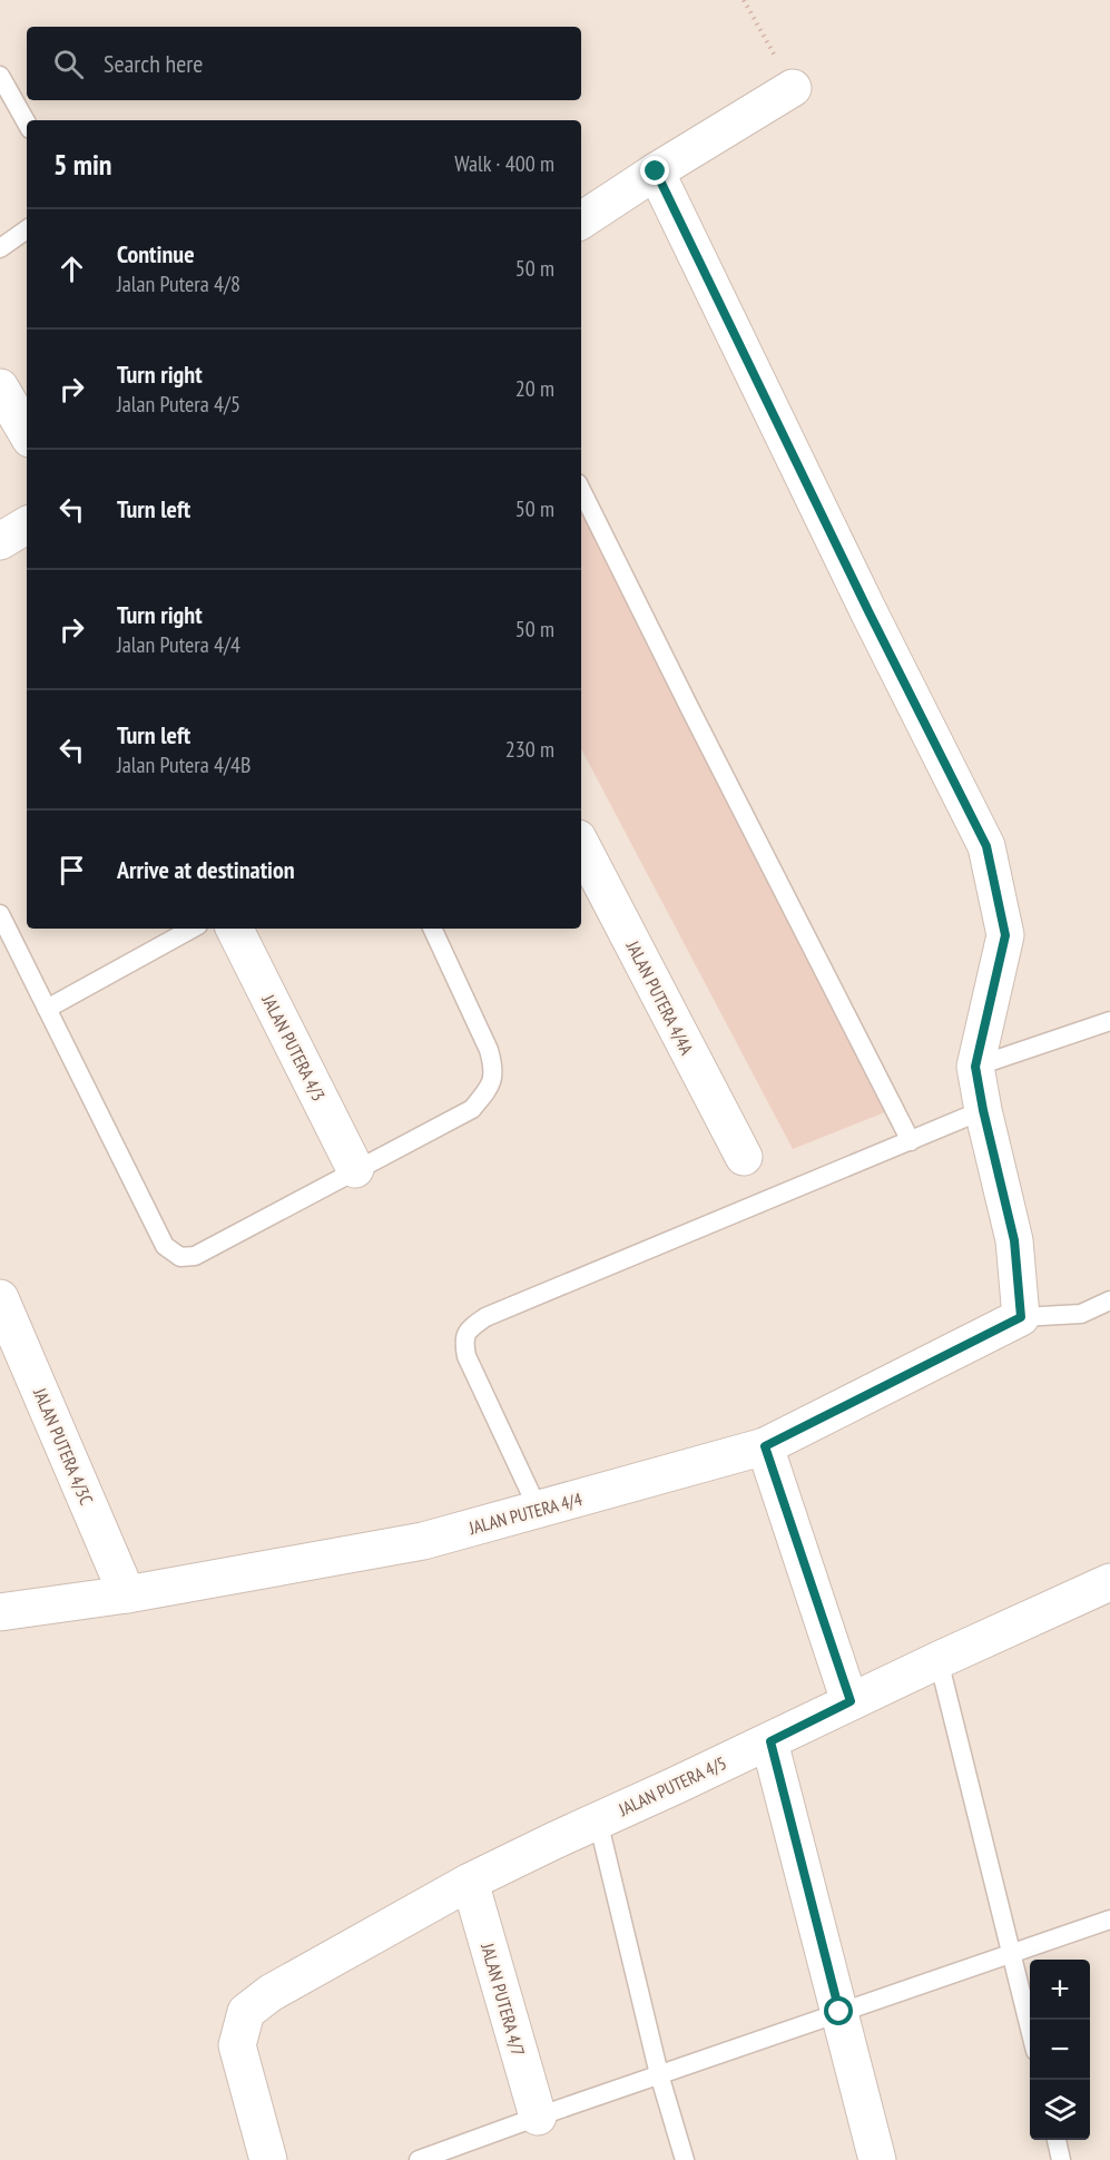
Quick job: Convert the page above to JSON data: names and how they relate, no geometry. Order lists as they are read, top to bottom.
{
  "streets": {
    "street": [
      "JALAN PUTERA 4/4A",
      "JALAN PUTERA 4/3",
      "JALAN PUTERA 4/3C",
      "JALAN PUTERA 4/4",
      "JALAN PUTERA 4/5",
      "JALAN PUTERA 4/7"
    ]
  },
  "crossings": [
    ["JALAN PUTERA 4/3C", "JALAN PUTERA 4/4"],
    ["JALAN PUTERA 4/5", "JALAN PUTERA 4/7"]
  ],
  "page": {
    "search": "Search here",
    "heading": ["5 min", "Walk · 400 m"],
    "list": [
      ["Continue", "Jalan Putera 4/8", "50 m"],
      ["Turn right", "Jalan Putera 4/5", "20 m"],
      ["Turn left", "50 m"],
      ["Turn right", "Jalan Putera 4/4", "50 m"],
      ["Turn left", "Jalan Putera 4/4B", "230 m"],
      "Arrive at destination"
    ],
    "map_buttons": ["+", "−"]
  }
}
